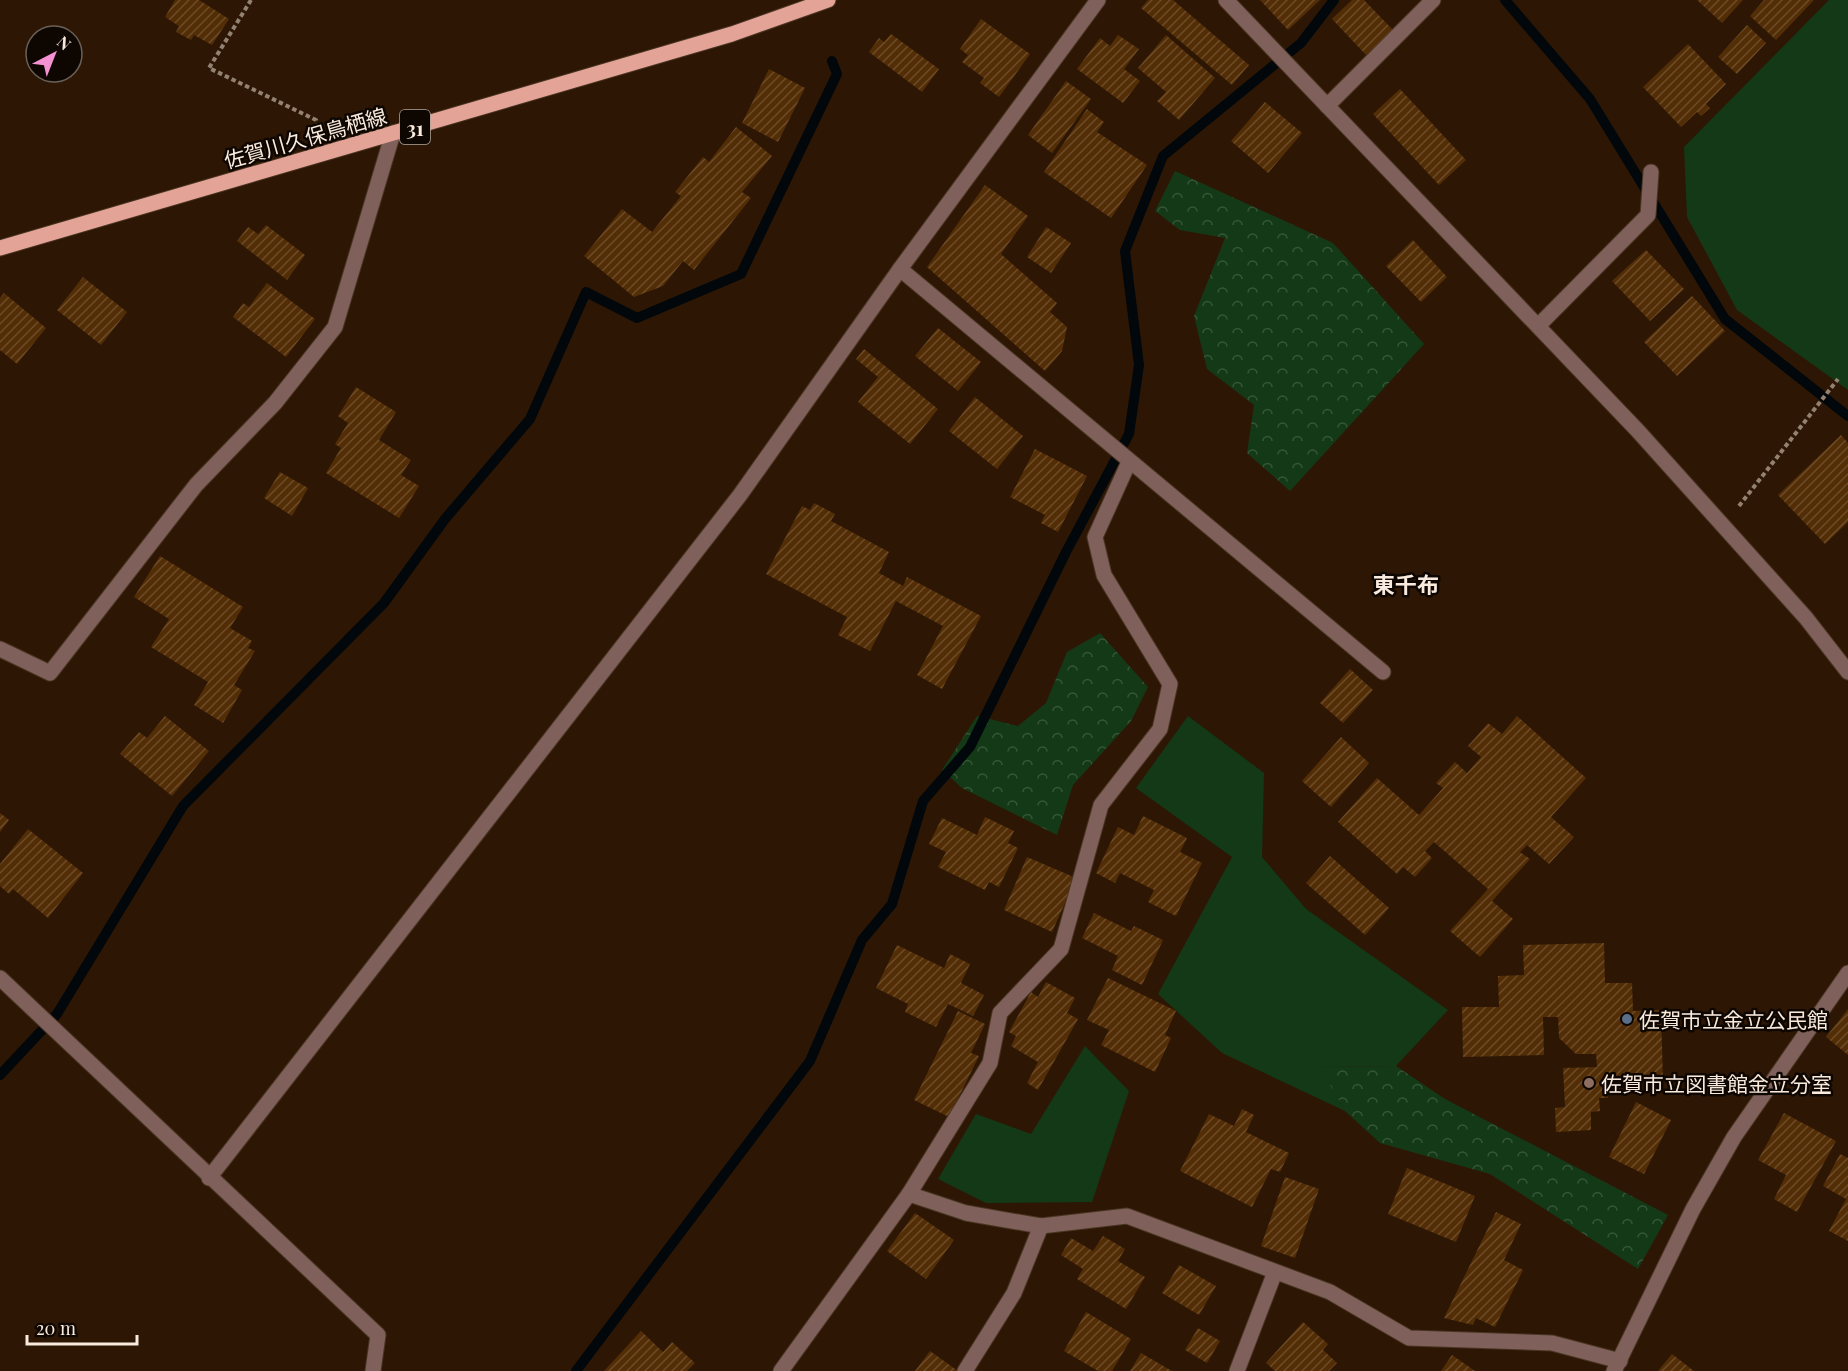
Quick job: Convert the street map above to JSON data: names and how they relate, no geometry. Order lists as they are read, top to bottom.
{
  "streets": {
    "main road": ["31", "佐賀川久保鳥栖線"]
  },
  "districts": ["東千布"],
  "places": ["佐賀市立金立公民館", "佐賀市立図書館金立分室"],
  "scale_bar": "20 m",
  "north": "top right"
}
